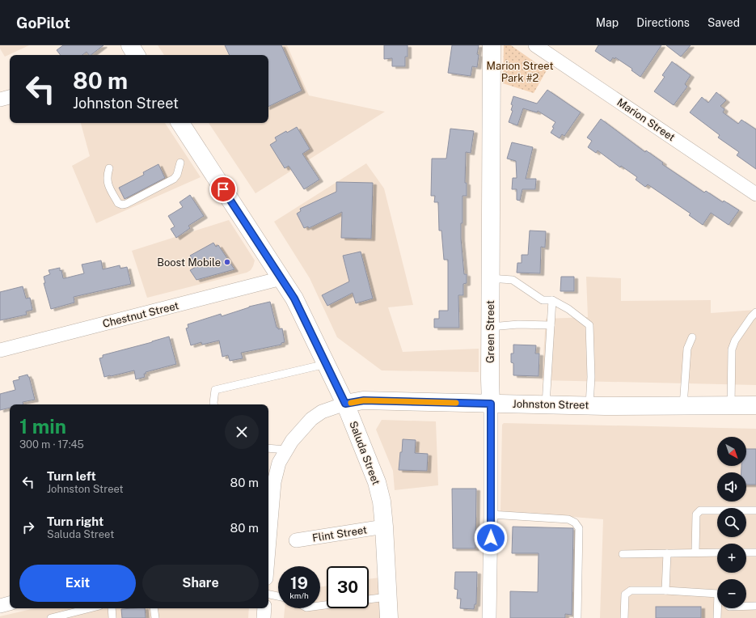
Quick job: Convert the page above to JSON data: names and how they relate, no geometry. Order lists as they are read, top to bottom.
{
  "streets": {
    "main road": ["Green Street", "Johnston Street", "Saluda Street"],
    "street": ["Marion Street", "Chestnut Street", "Flint Street"]
  },
  "crossings": [
    ["Chestnut Street", "Saluda Street"],
    ["Green Street", "Johnston Street"],
    ["Johnston Street", "Saluda Street"],
    ["Saluda Street", "Flint Street"]
  ],
  "parks": ["Marion Street Park #2"],
  "places": ["Boost Mobile"],
  "north": "bottom right",
  "page": {
    "header": "GoPilot",
    "nav": ["Map", "Directions", "Saved"],
    "turn": ["80 m", "Johnston Street"],
    "heading": ["1 min", "300 m · 17:45"],
    "map_buttons": ["+", "−"],
    "list": [
      {
        "name": "Turn left",
        "note": "Johnston Street",
        "value": "80 m"
      },
      {
        "name": "Turn right",
        "note": "Saluda Street",
        "value": "80 m"
      }
    ],
    "buttons": ["Exit", "Share"],
    "speed": "19 km/h",
    "limit": "30"
  }
}
